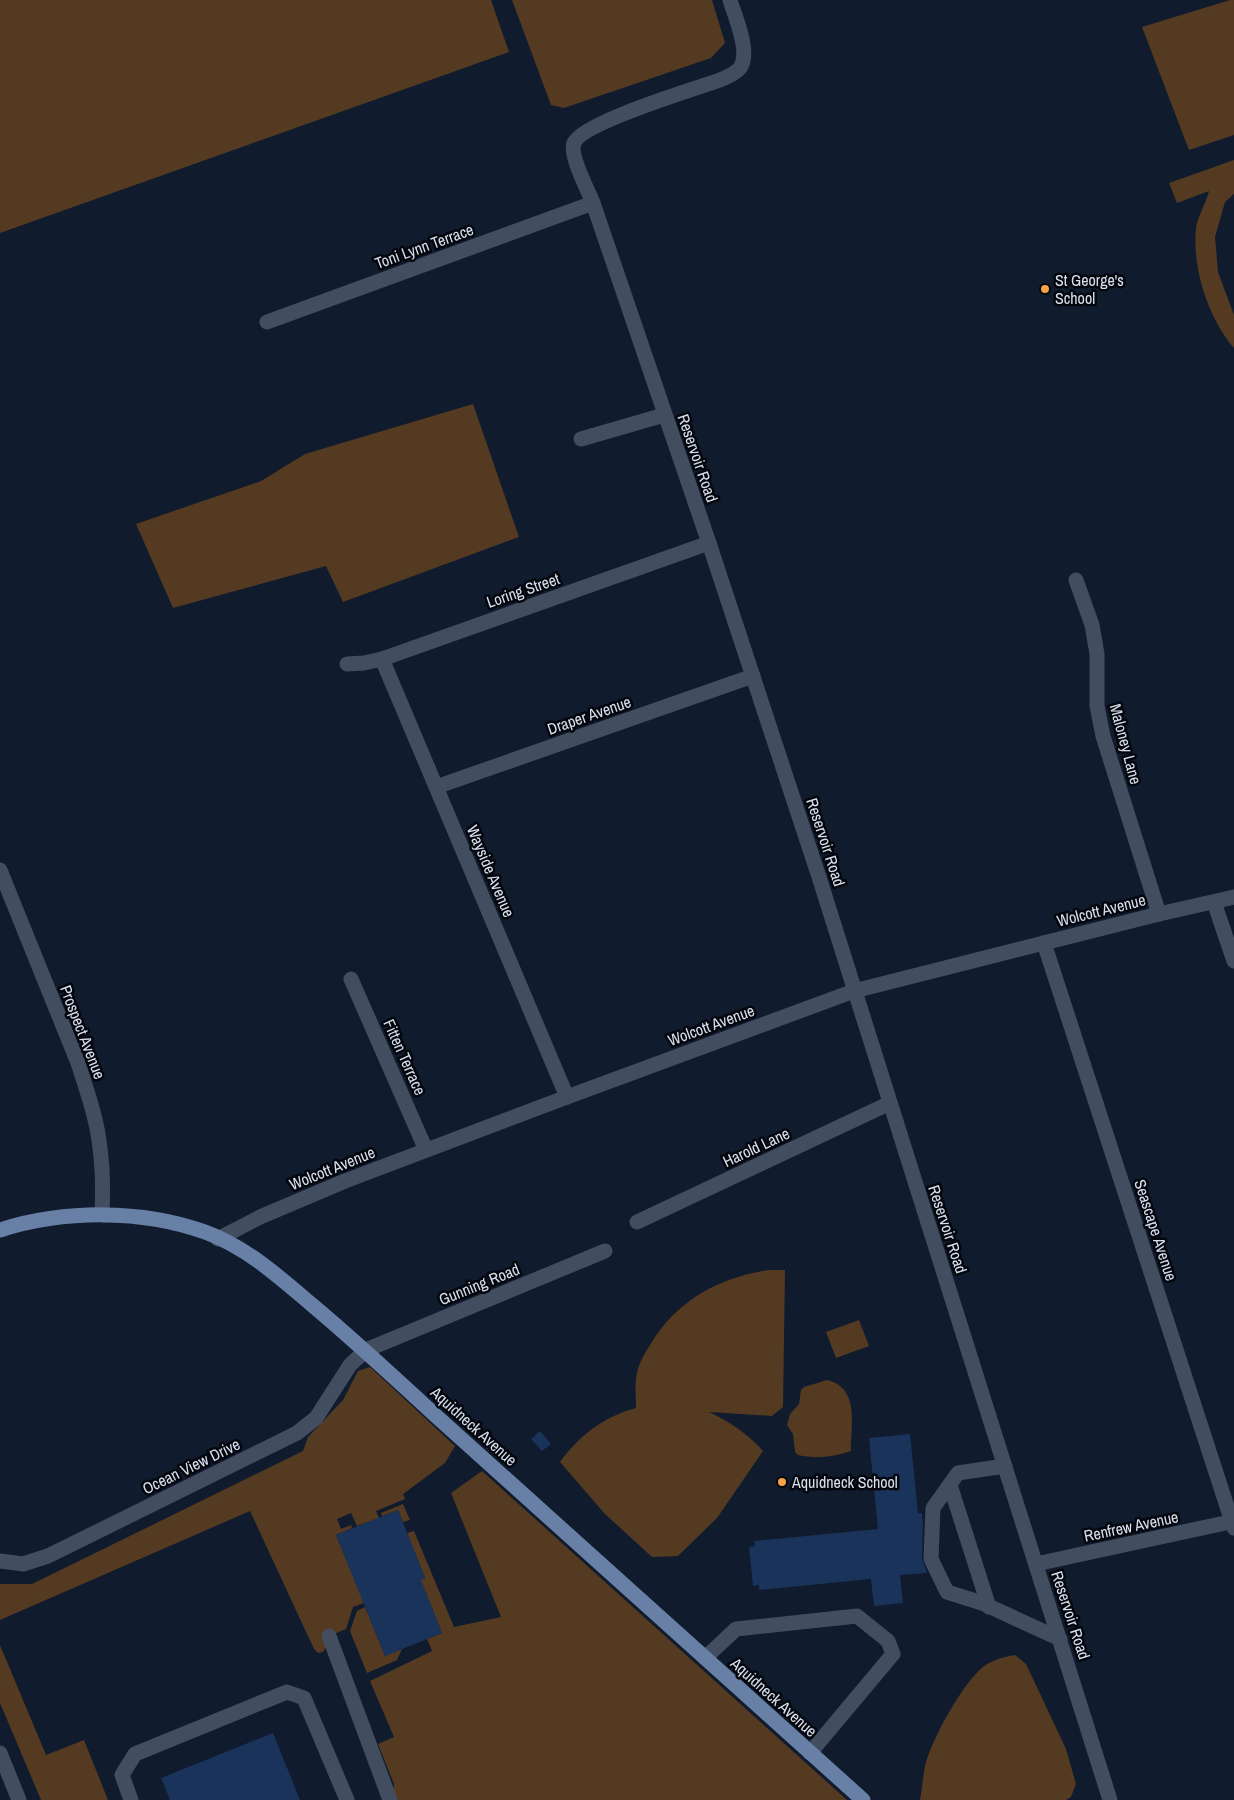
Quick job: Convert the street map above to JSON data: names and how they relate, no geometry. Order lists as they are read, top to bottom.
{
  "streets": {
    "main road": ["Aquidneck Avenue"],
    "street": [
      "Toni Lynn Terrace",
      "Reservoir Road",
      "Loring Street",
      "Draper Avenue",
      "Maloney Lane",
      "Wayside Avenue",
      "Wolcott Avenue",
      "Prospect Avenue",
      "Fitten Terrace",
      "Harold Lane",
      "Seascape Avenue",
      "Gunning Road",
      "Ocean View Drive",
      "Renfrew Avenue"
    ]
  },
  "crossings": [
    ["Toni Lynn Terrace", "Reservoir Road"],
    ["Reservoir Road", "Loring Street"],
    ["Reservoir Road", "Draper Avenue"],
    ["Reservoir Road", "Wolcott Avenue"],
    ["Reservoir Road", "Harold Lane"],
    ["Reservoir Road", "Renfrew Avenue"],
    ["Loring Street", "Wayside Avenue"],
    ["Draper Avenue", "Wayside Avenue"],
    ["Maloney Lane", "Wolcott Avenue"],
    ["Wayside Avenue", "Wolcott Avenue"],
    ["Wolcott Avenue", "Fitten Terrace"],
    ["Wolcott Avenue", "Seascape Avenue"],
    ["Wolcott Avenue", "Aquidneck Avenue"],
    ["Prospect Avenue", "Aquidneck Avenue"],
    ["Seascape Avenue", "Renfrew Avenue"],
    ["Gunning Road", "Aquidneck Avenue"],
    ["Gunning Road", "Ocean View Drive"],
    ["Aquidneck Avenue", "Ocean View Drive"]
  ],
  "places": ["St George's School", "Aquidneck School"]
}
